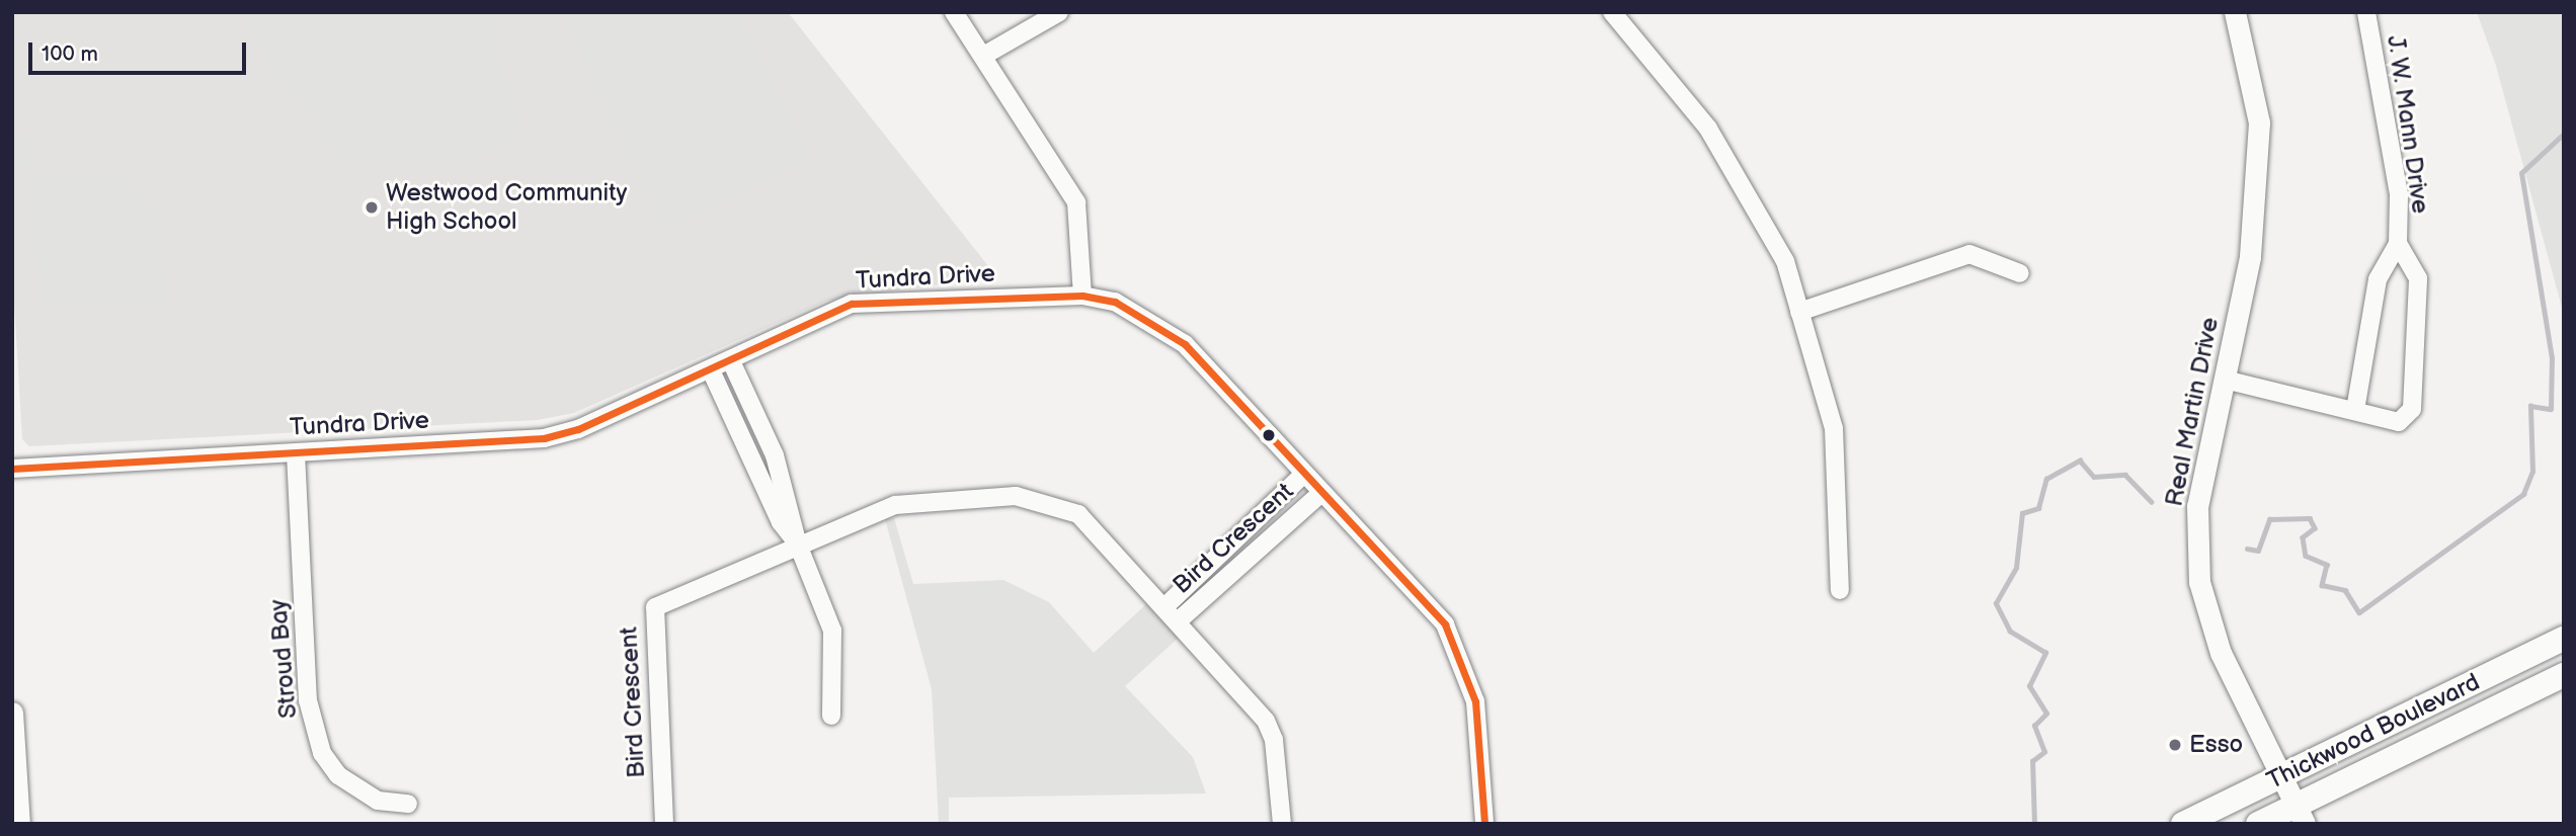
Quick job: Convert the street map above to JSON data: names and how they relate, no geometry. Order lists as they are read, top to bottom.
{
  "streets": {
    "main road": ["Thickwood Boulevard"],
    "street": [
      "J. W. Mann Drive",
      "Tundra Drive",
      "Real Martin Drive",
      "Bird Crescent",
      "Stroud Bay"
    ]
  },
  "crossings": [
    ["J. W. Mann Drive", "Real Martin Drive"],
    ["Tundra Drive", "Bird Crescent"],
    ["Tundra Drive", "Stroud Bay"],
    ["Real Martin Drive", "Thickwood Boulevard"]
  ],
  "places": ["Westwood Community High School", "Esso"],
  "scale_bar": "100 m"
}
